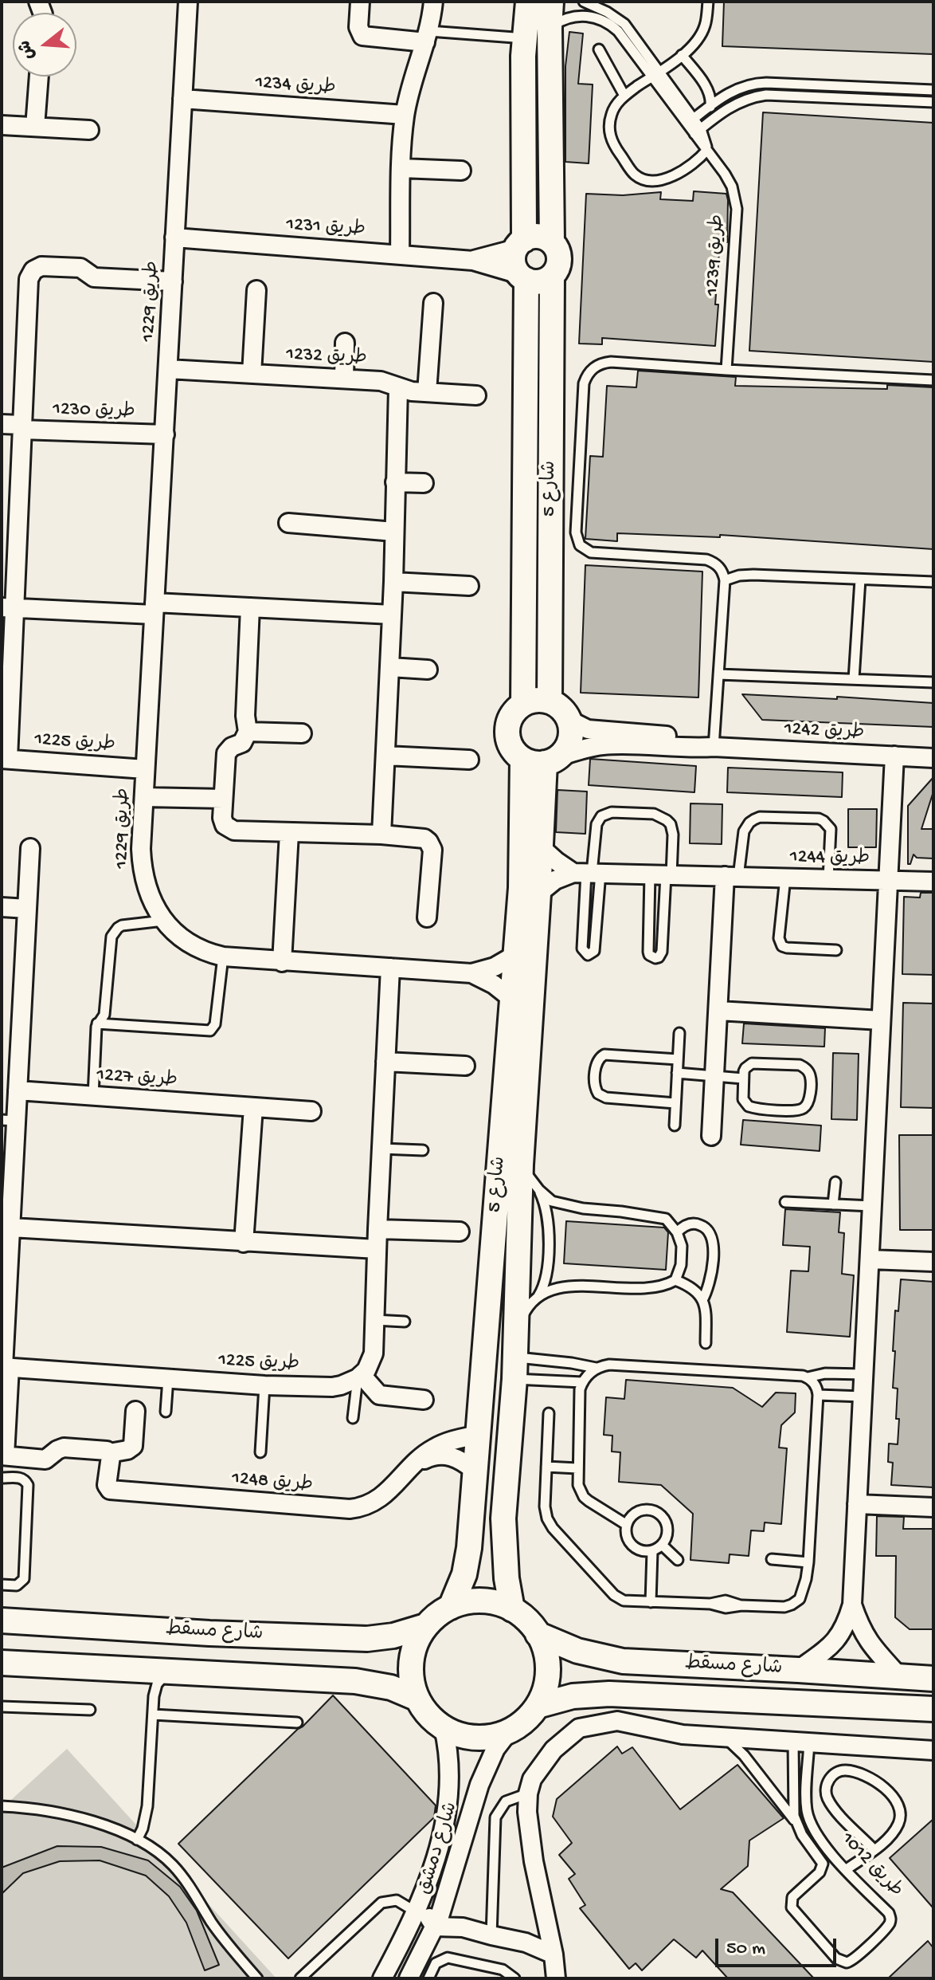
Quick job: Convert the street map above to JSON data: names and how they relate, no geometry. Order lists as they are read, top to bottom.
{
  "streets": {
    "street": [
      "طريق 1234",
      "طريق 1231",
      "طريق 1229",
      "طريق 1232",
      "طريق 1230",
      "شارع 5",
      "طريق 1242",
      "طريق 1225",
      "طريق 1244",
      "طريق 1227",
      "طريق 1248",
      "شارع مسقط",
      "شارع دمشق"
    ],
    "lane": ["طريق 1239", "طريق 1012"]
  },
  "crossings": [
    ["طريق 1234", "طريق 1229"],
    ["طريق 1231", "طريق 1229"],
    ["طريق 1231", "شارع 5"],
    ["طريق 1229", "طريق 1232"],
    ["طريق 1229", "طريق 1230"],
    ["طريق 1229", "شارع 5"],
    ["طريق 1229", "طريق 1225"],
    ["شارع 5", "طريق 1242"],
    ["شارع 5", "طريق 1244"],
    ["شارع 5", "طريق 1248"],
    ["شارع 5", "شارع مسقط"],
    ["شارع 5", "شارع دمشق"],
    ["شارع مسقط", "شارع دمشق"]
  ],
  "scale_bar": "50 m",
  "north": "left"
}
